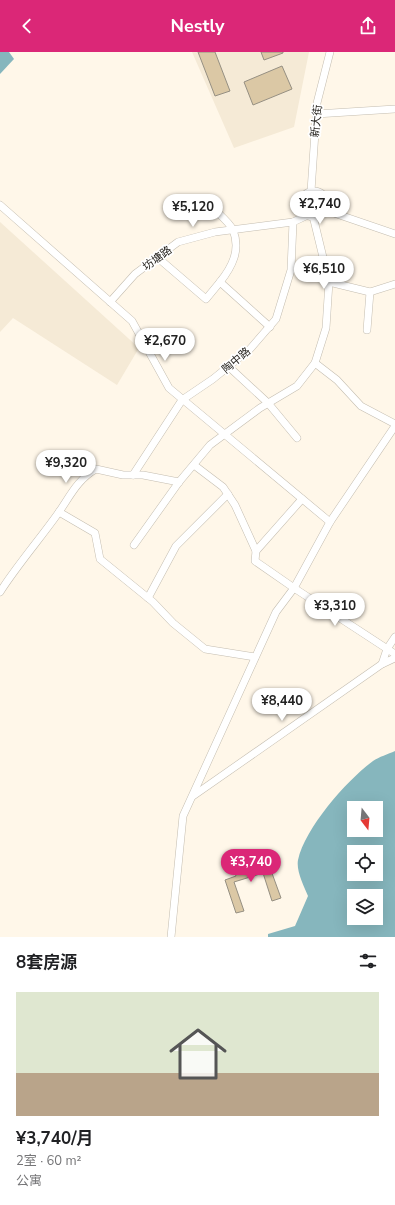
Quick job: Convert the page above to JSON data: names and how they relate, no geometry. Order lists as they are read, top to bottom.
{
  "streets": {
    "street": ["新大街", "坊塘路", "陶中路"]
  },
  "crossings": [
    ["新大街", "坊塘路"],
    ["坊塘路", "陶中路"]
  ],
  "north": "bottom",
  "page": {
    "header": "Nestly",
    "price": [
      "¥2,740",
      "¥5,120",
      "¥6,510",
      "¥2,670",
      "¥9,320",
      "¥3,310",
      "¥8,440",
      "¥3,740"
    ],
    "heading": "8套房源",
    "list": [
      {
        "name": "¥3,740/月",
        "note": "2室 · 60 m² · 公寓"
      }
    ]
  }
}
